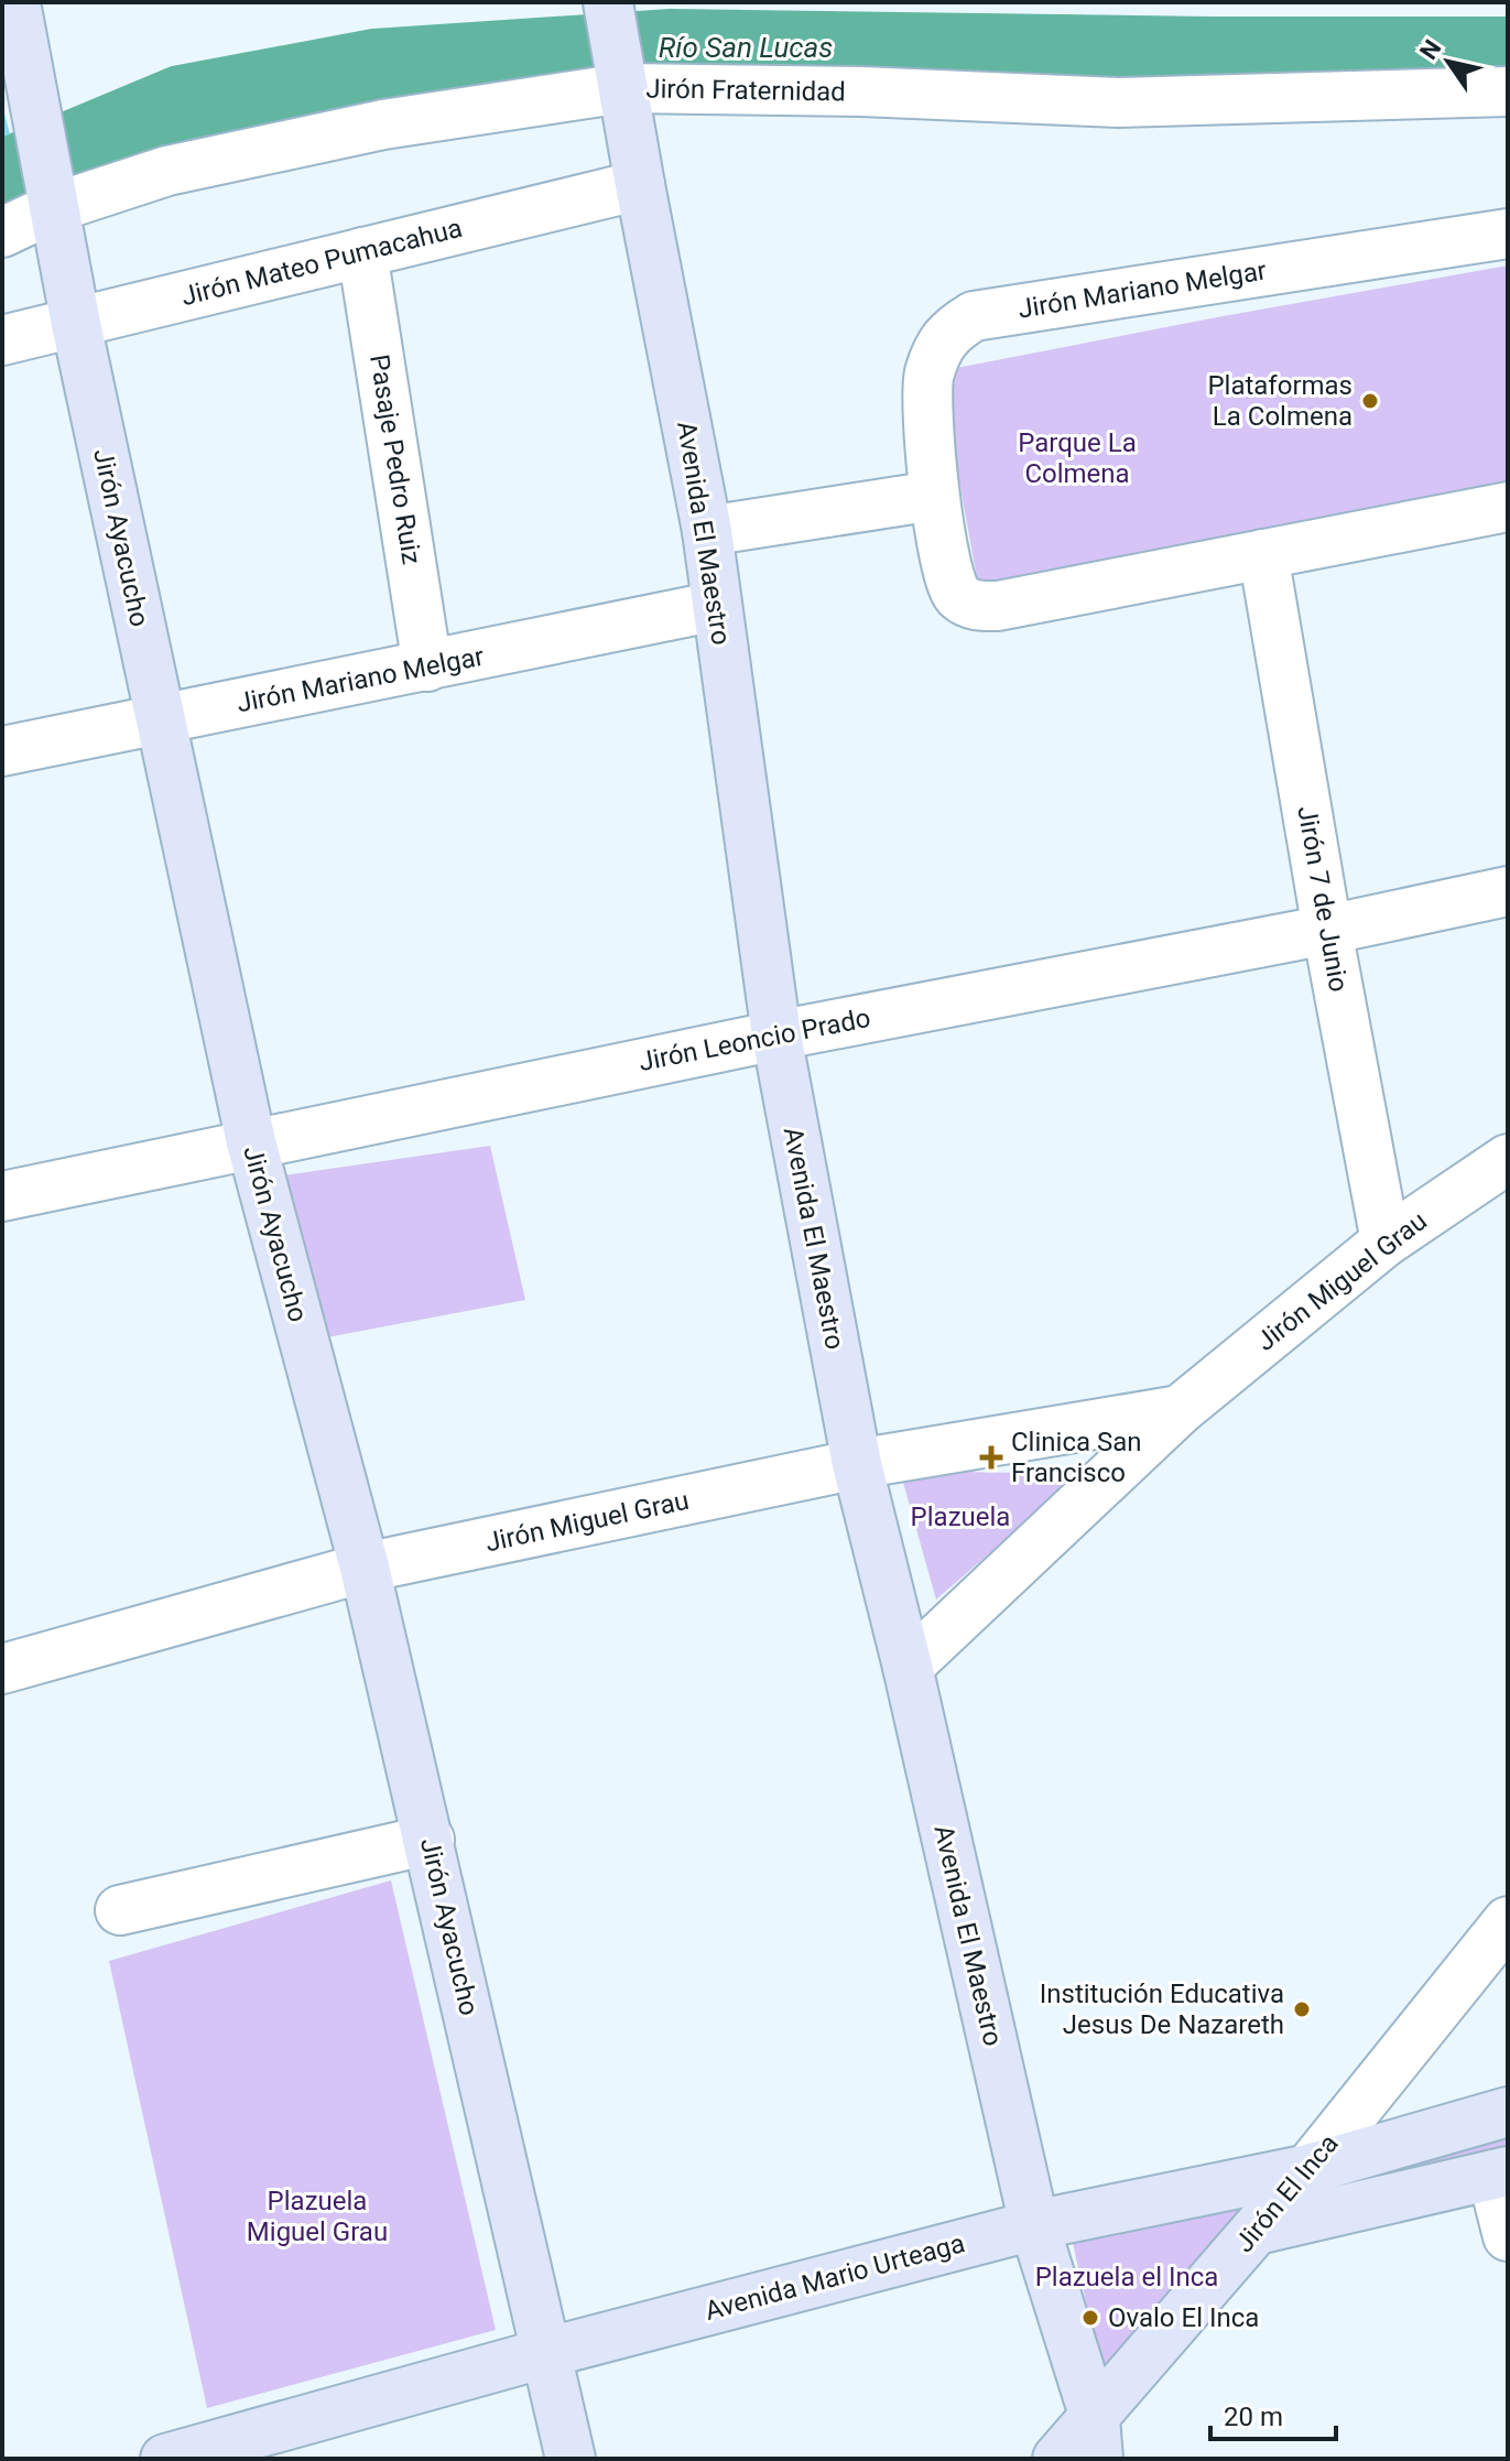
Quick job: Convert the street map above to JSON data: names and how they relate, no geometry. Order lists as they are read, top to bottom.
{
  "streets": {
    "street": [
      "Jirón Fraternidad",
      "Jirón Mateo Pumacahua",
      "Jirón Mariano Melgar",
      "Pasaje Pedro Ruiz",
      "Avenida El Maestro",
      "Jirón Ayacucho",
      "Jirón 7 de Junio",
      "Jirón Leoncio Prado",
      "Jirón Miguel Grau",
      "Jirón El Inca",
      "Avenida Mario Urteaga"
    ]
  },
  "crossings": [
    ["Jirón Fraternidad", "Avenida El Maestro"],
    ["Jirón Fraternidad", "Jirón Ayacucho"],
    ["Jirón Mateo Pumacahua", "Pasaje Pedro Ruiz"],
    ["Jirón Mateo Pumacahua", "Avenida El Maestro"],
    ["Jirón Mateo Pumacahua", "Jirón Ayacucho"],
    ["Jirón Mariano Melgar", "Pasaje Pedro Ruiz"],
    ["Jirón Mariano Melgar", "Avenida El Maestro"],
    ["Jirón Mariano Melgar", "Jirón Ayacucho"],
    ["Jirón Mariano Melgar", "Jirón 7 de Junio"],
    ["Avenida El Maestro", "Jirón Leoncio Prado"],
    ["Avenida El Maestro", "Jirón Miguel Grau"],
    ["Avenida El Maestro", "Jirón El Inca"],
    ["Avenida El Maestro", "Avenida Mario Urteaga"],
    ["Jirón Ayacucho", "Jirón Leoncio Prado"],
    ["Jirón Ayacucho", "Jirón Miguel Grau"],
    ["Jirón Ayacucho", "Avenida Mario Urteaga"],
    ["Jirón 7 de Junio", "Jirón Leoncio Prado"],
    ["Jirón 7 de Junio", "Jirón Miguel Grau"],
    ["Jirón El Inca", "Avenida Mario Urteaga"]
  ],
  "water": ["Río San Lucas"],
  "parks": [
    "Parque La Colmena",
    "Plazuela",
    "Plazuela Miguel Grau",
    "Plazuela el Inca"
  ],
  "places": {
    "other": ["Plataformas La Colmena", "Institución Educativa Jesus De Nazareth", "Ovalo El Inca"],
    "health": ["Clinica San Francisco"]
  },
  "scale_bar": "20 m",
  "north": "top left"
}
